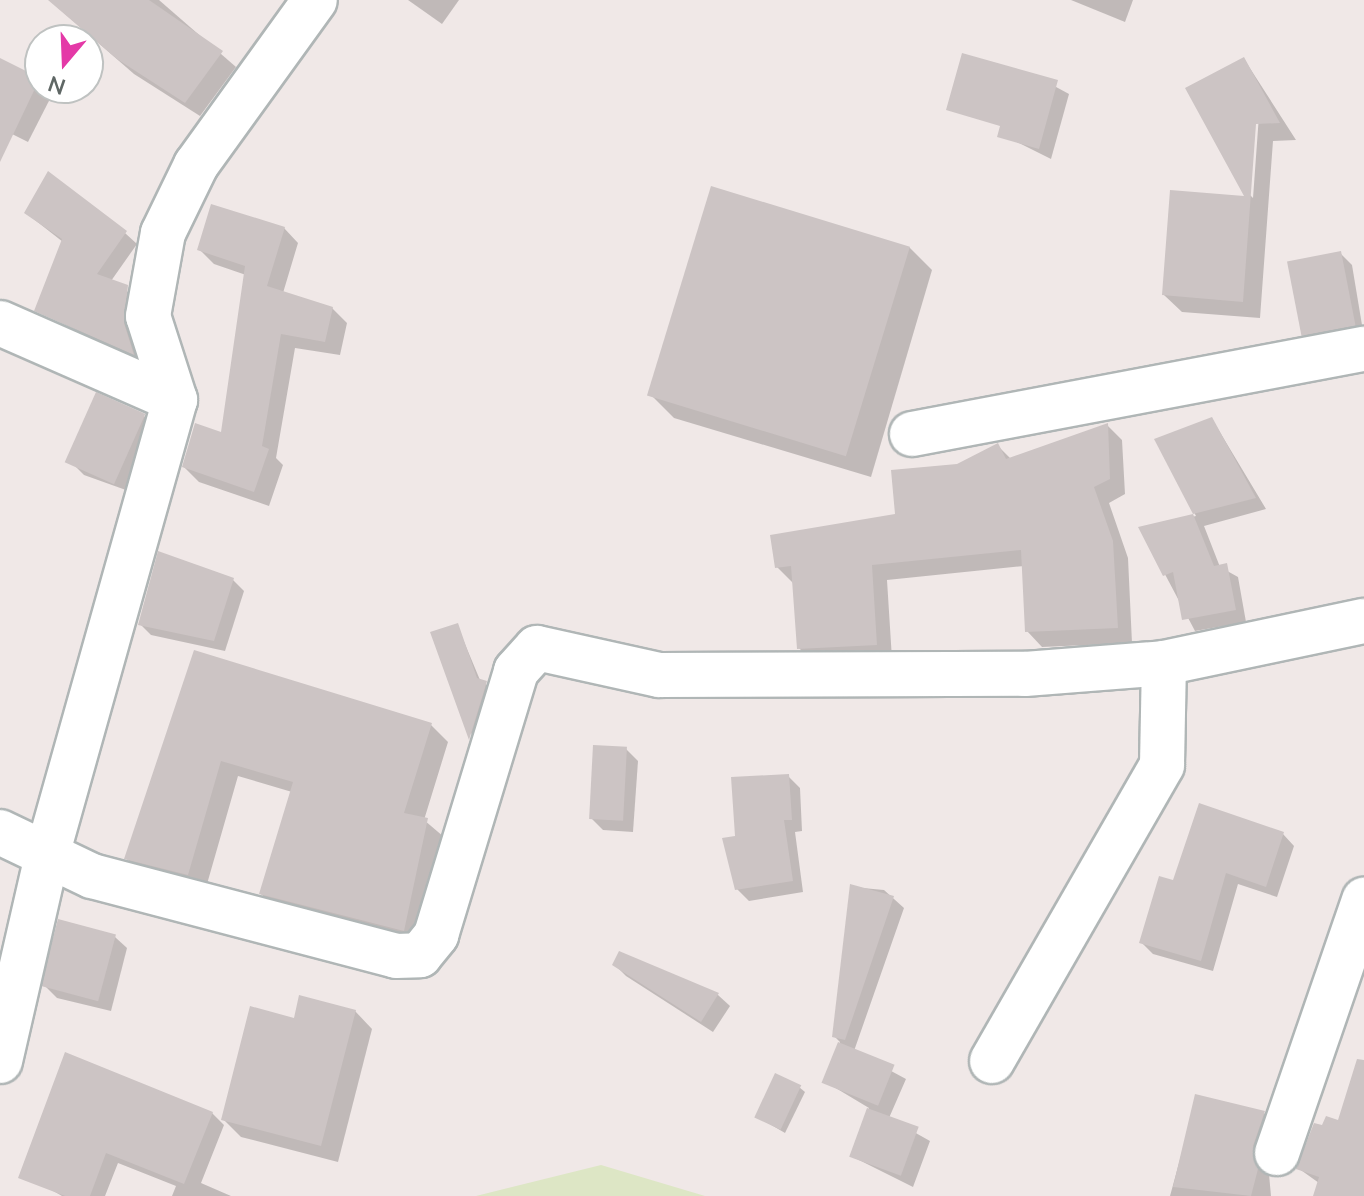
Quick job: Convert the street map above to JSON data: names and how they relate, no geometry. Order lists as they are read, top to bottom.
{
  "north": "bottom"
}
